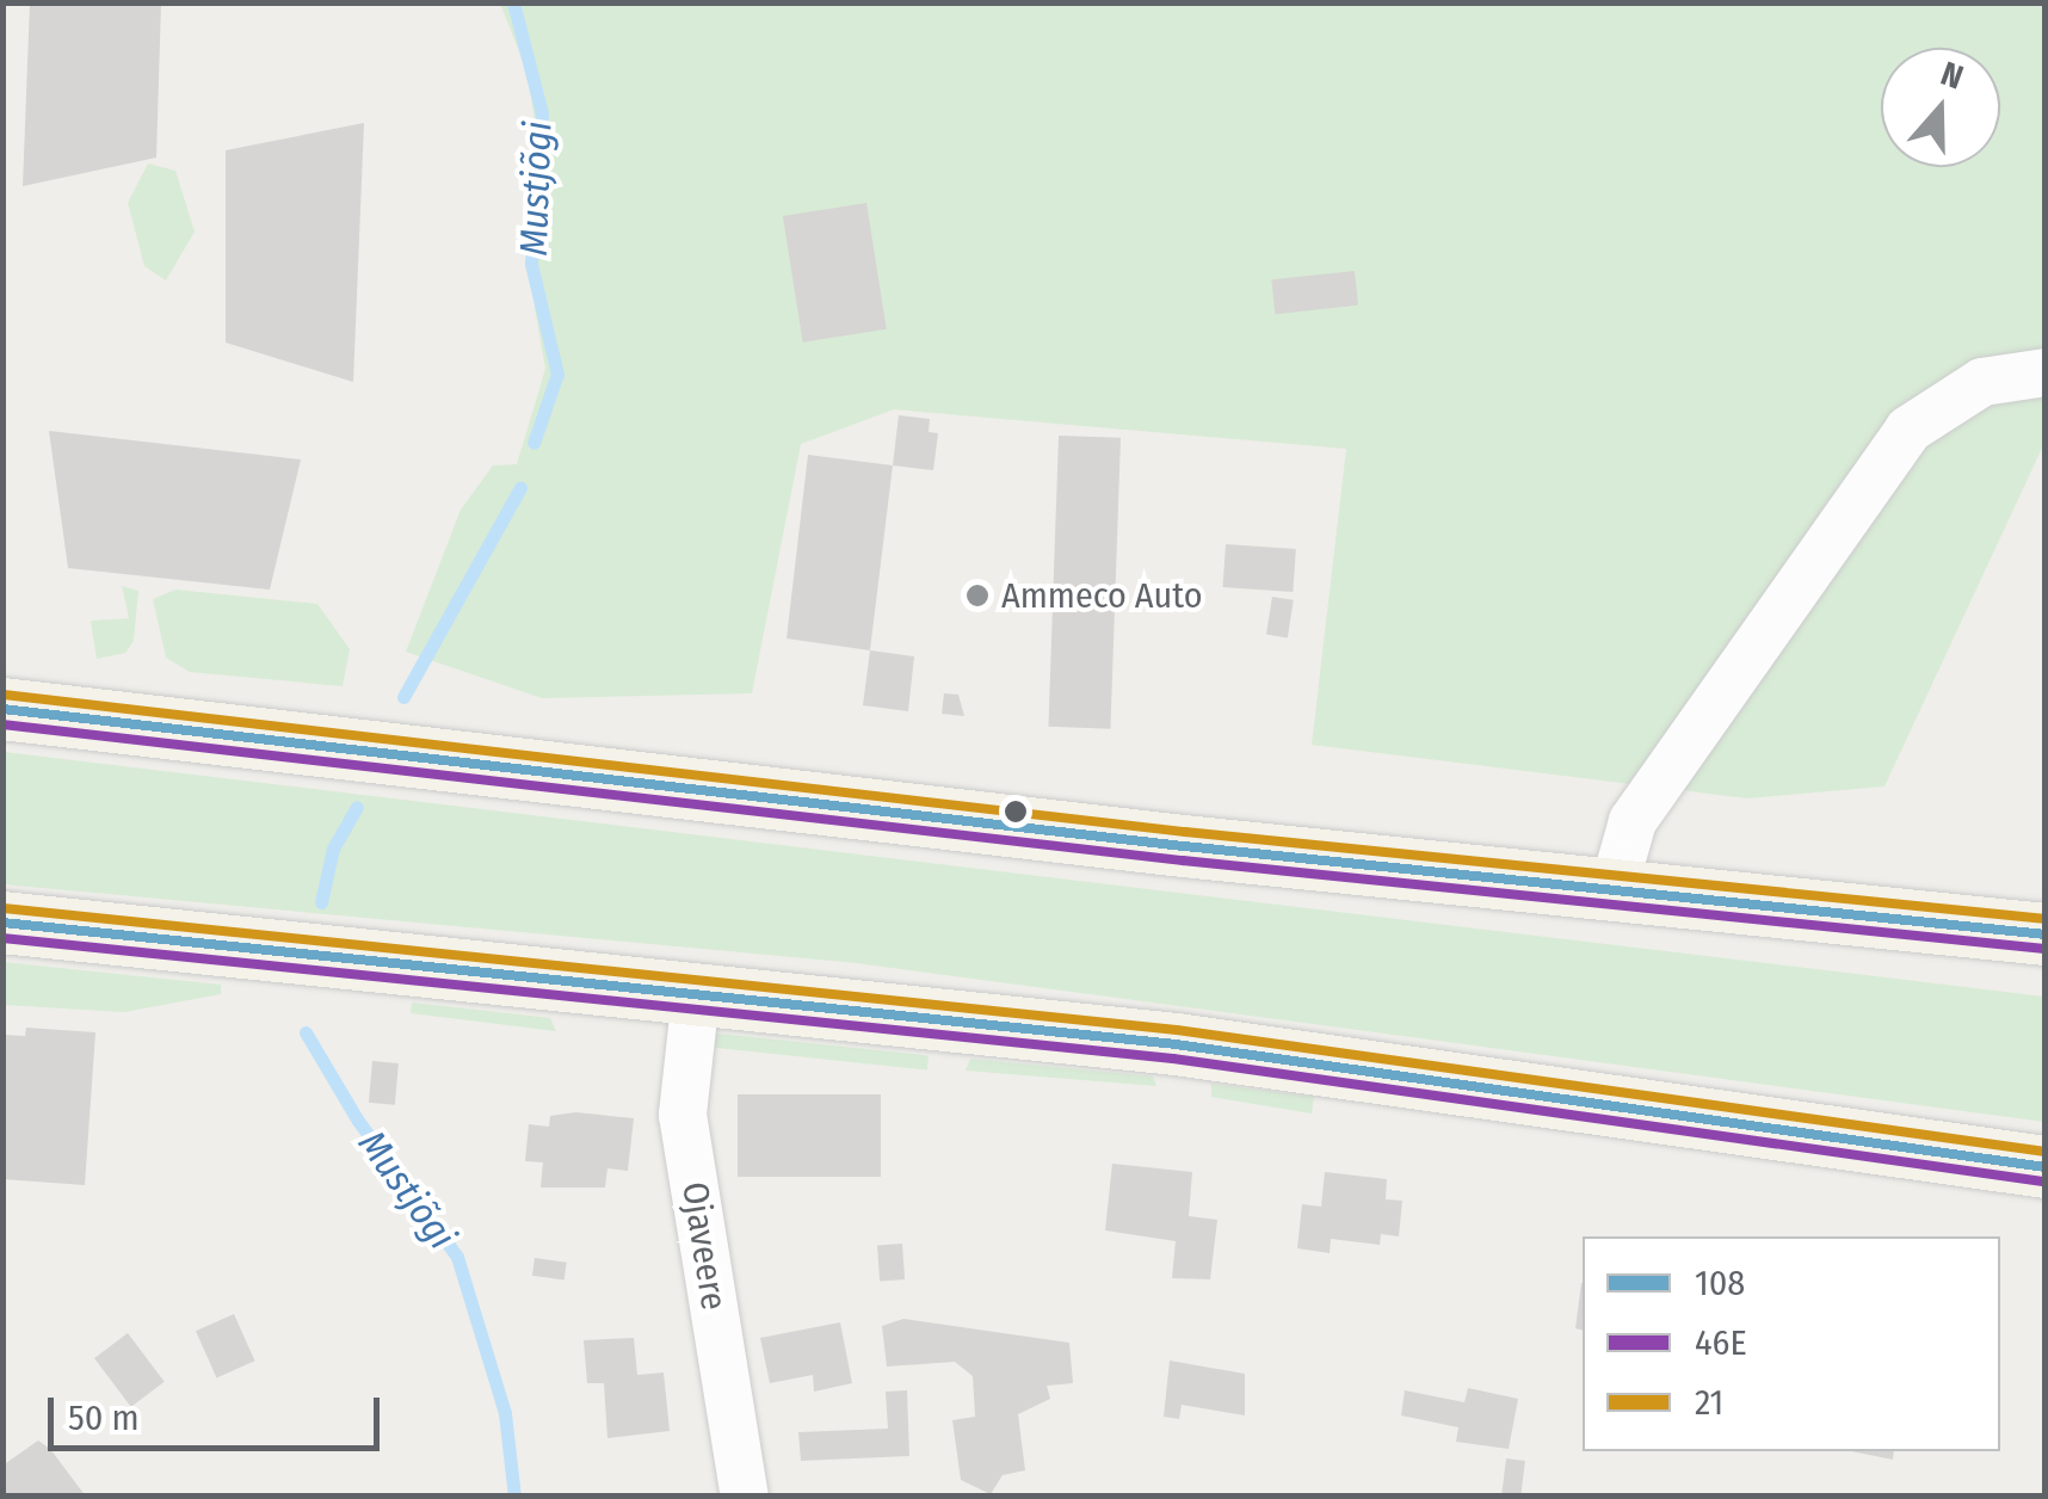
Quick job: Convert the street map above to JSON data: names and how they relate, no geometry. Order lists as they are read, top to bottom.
{
  "streets": {
    "street": ["Ojaveere"]
  },
  "water": ["Mustjõgi"],
  "places": ["Ammeco Auto"],
  "lines": ["transit line 21", "transit line 108", "transit line 46E"],
  "legend": ["108", "46E", "21"],
  "scale_bar": "50 m",
  "north": "top"
}
